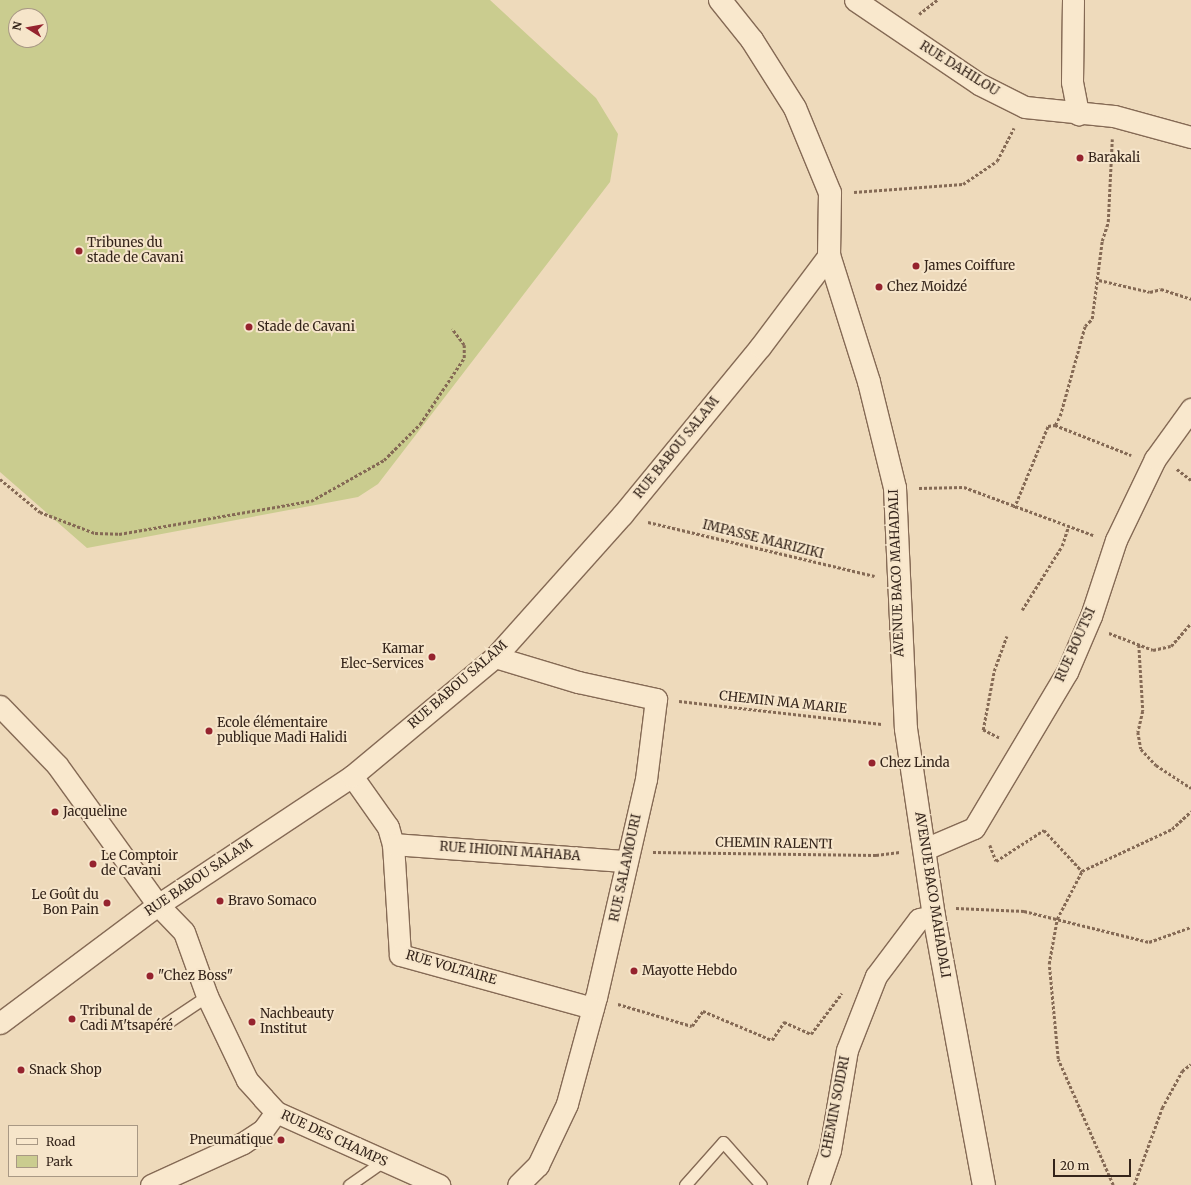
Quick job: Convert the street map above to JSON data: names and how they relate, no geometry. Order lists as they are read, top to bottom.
{
  "streets": {
    "street": [
      "RUE DAHILOU",
      "RUE BABOU SALAM",
      "AVENUE BACO MAHADALI",
      "RUE BOUTSI",
      "RUE IHIOINI MAHABA",
      "RUE SALAMOURI",
      "RUE VOLTAIRE",
      "CHEMIN SOIDRI",
      "RUE DES CHAMPS"
    ],
    "path": ["IMPASSE MARIZIKI", "CHEMIN MA MARIE", "CHEMIN RALENTI"]
  },
  "crossings": [
    ["RUE BABOU SALAM", "IMPASSE MARIZIKI"],
    ["RUE BABOU SALAM", "AVENUE BACO MAHADALI"],
    ["RUE BABOU SALAM", "RUE VOLTAIRE"],
    ["RUE BABOU SALAM", "RUE DES CHAMPS"],
    ["IMPASSE MARIZIKI", "AVENUE BACO MAHADALI"],
    ["AVENUE BACO MAHADALI", "CHEMIN MA MARIE"],
    ["AVENUE BACO MAHADALI", "CHEMIN RALENTI"],
    ["AVENUE BACO MAHADALI", "CHEMIN SOIDRI"],
    ["CHEMIN MA MARIE", "RUE SALAMOURI"],
    ["CHEMIN RALENTI", "RUE IHIOINI MAHABA"],
    ["CHEMIN RALENTI", "RUE SALAMOURI"],
    ["RUE IHIOINI MAHABA", "RUE SALAMOURI"],
    ["RUE IHIOINI MAHABA", "RUE VOLTAIRE"],
    ["RUE SALAMOURI", "RUE VOLTAIRE"]
  ],
  "places": [
    "Barakali",
    "Tribunes du stade de Cavani",
    "James Coiffure",
    "Chez Moidzé",
    "Stade de Cavani",
    "Kamar Elec-Services",
    "Ecole élémentaire publique Madi Halidi",
    "Chez Linda",
    "Jacqueline",
    "Le Comptoir de Cavani",
    "Bravo Somaco",
    "Le Goût du Bon Pain",
    "Mayotte Hebdo",
    "\"Chez Boss\"",
    "Tribunal de Cadi M'tsapéré",
    "Nachbeauty Institut",
    "Snack Shop",
    "Pneumatique"
  ],
  "legend": ["Road", "Park"],
  "scale_bar": "20 m",
  "north": "left"
}
